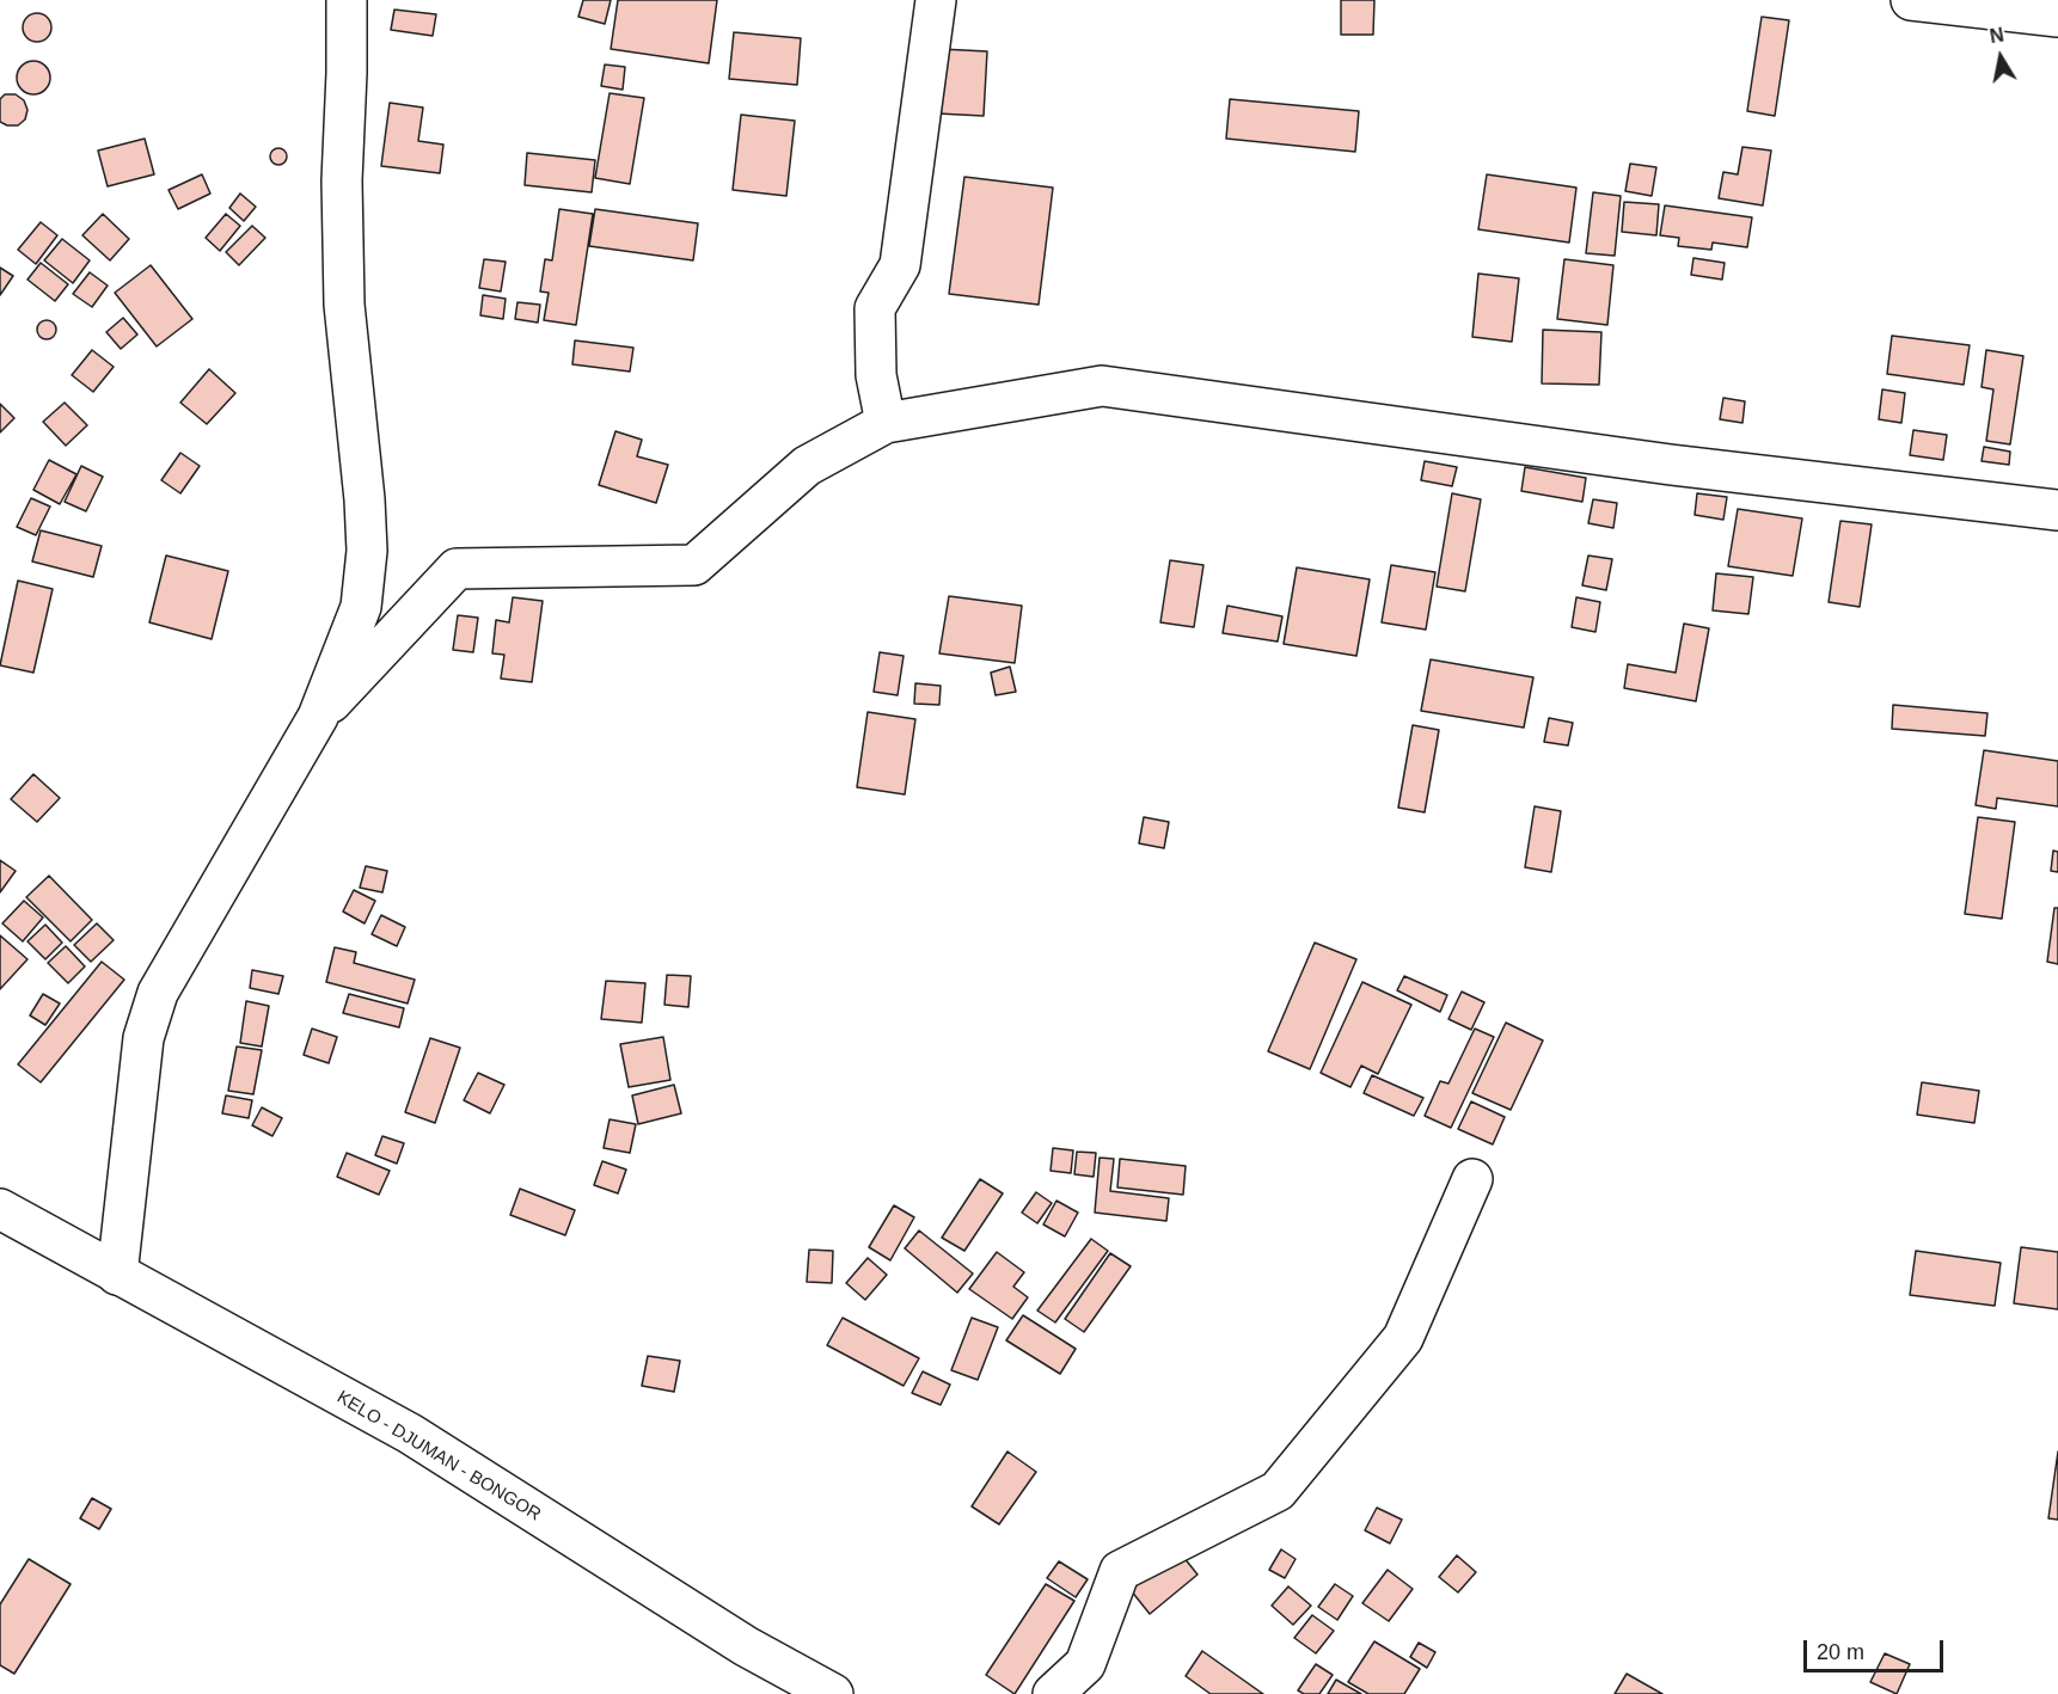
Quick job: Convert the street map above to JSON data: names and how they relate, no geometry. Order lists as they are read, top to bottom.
{
  "streets": {
    "main road": ["KELO - DJUMAN - BONGOR"]
  },
  "scale_bar": "20 m",
  "north": "top"
}
